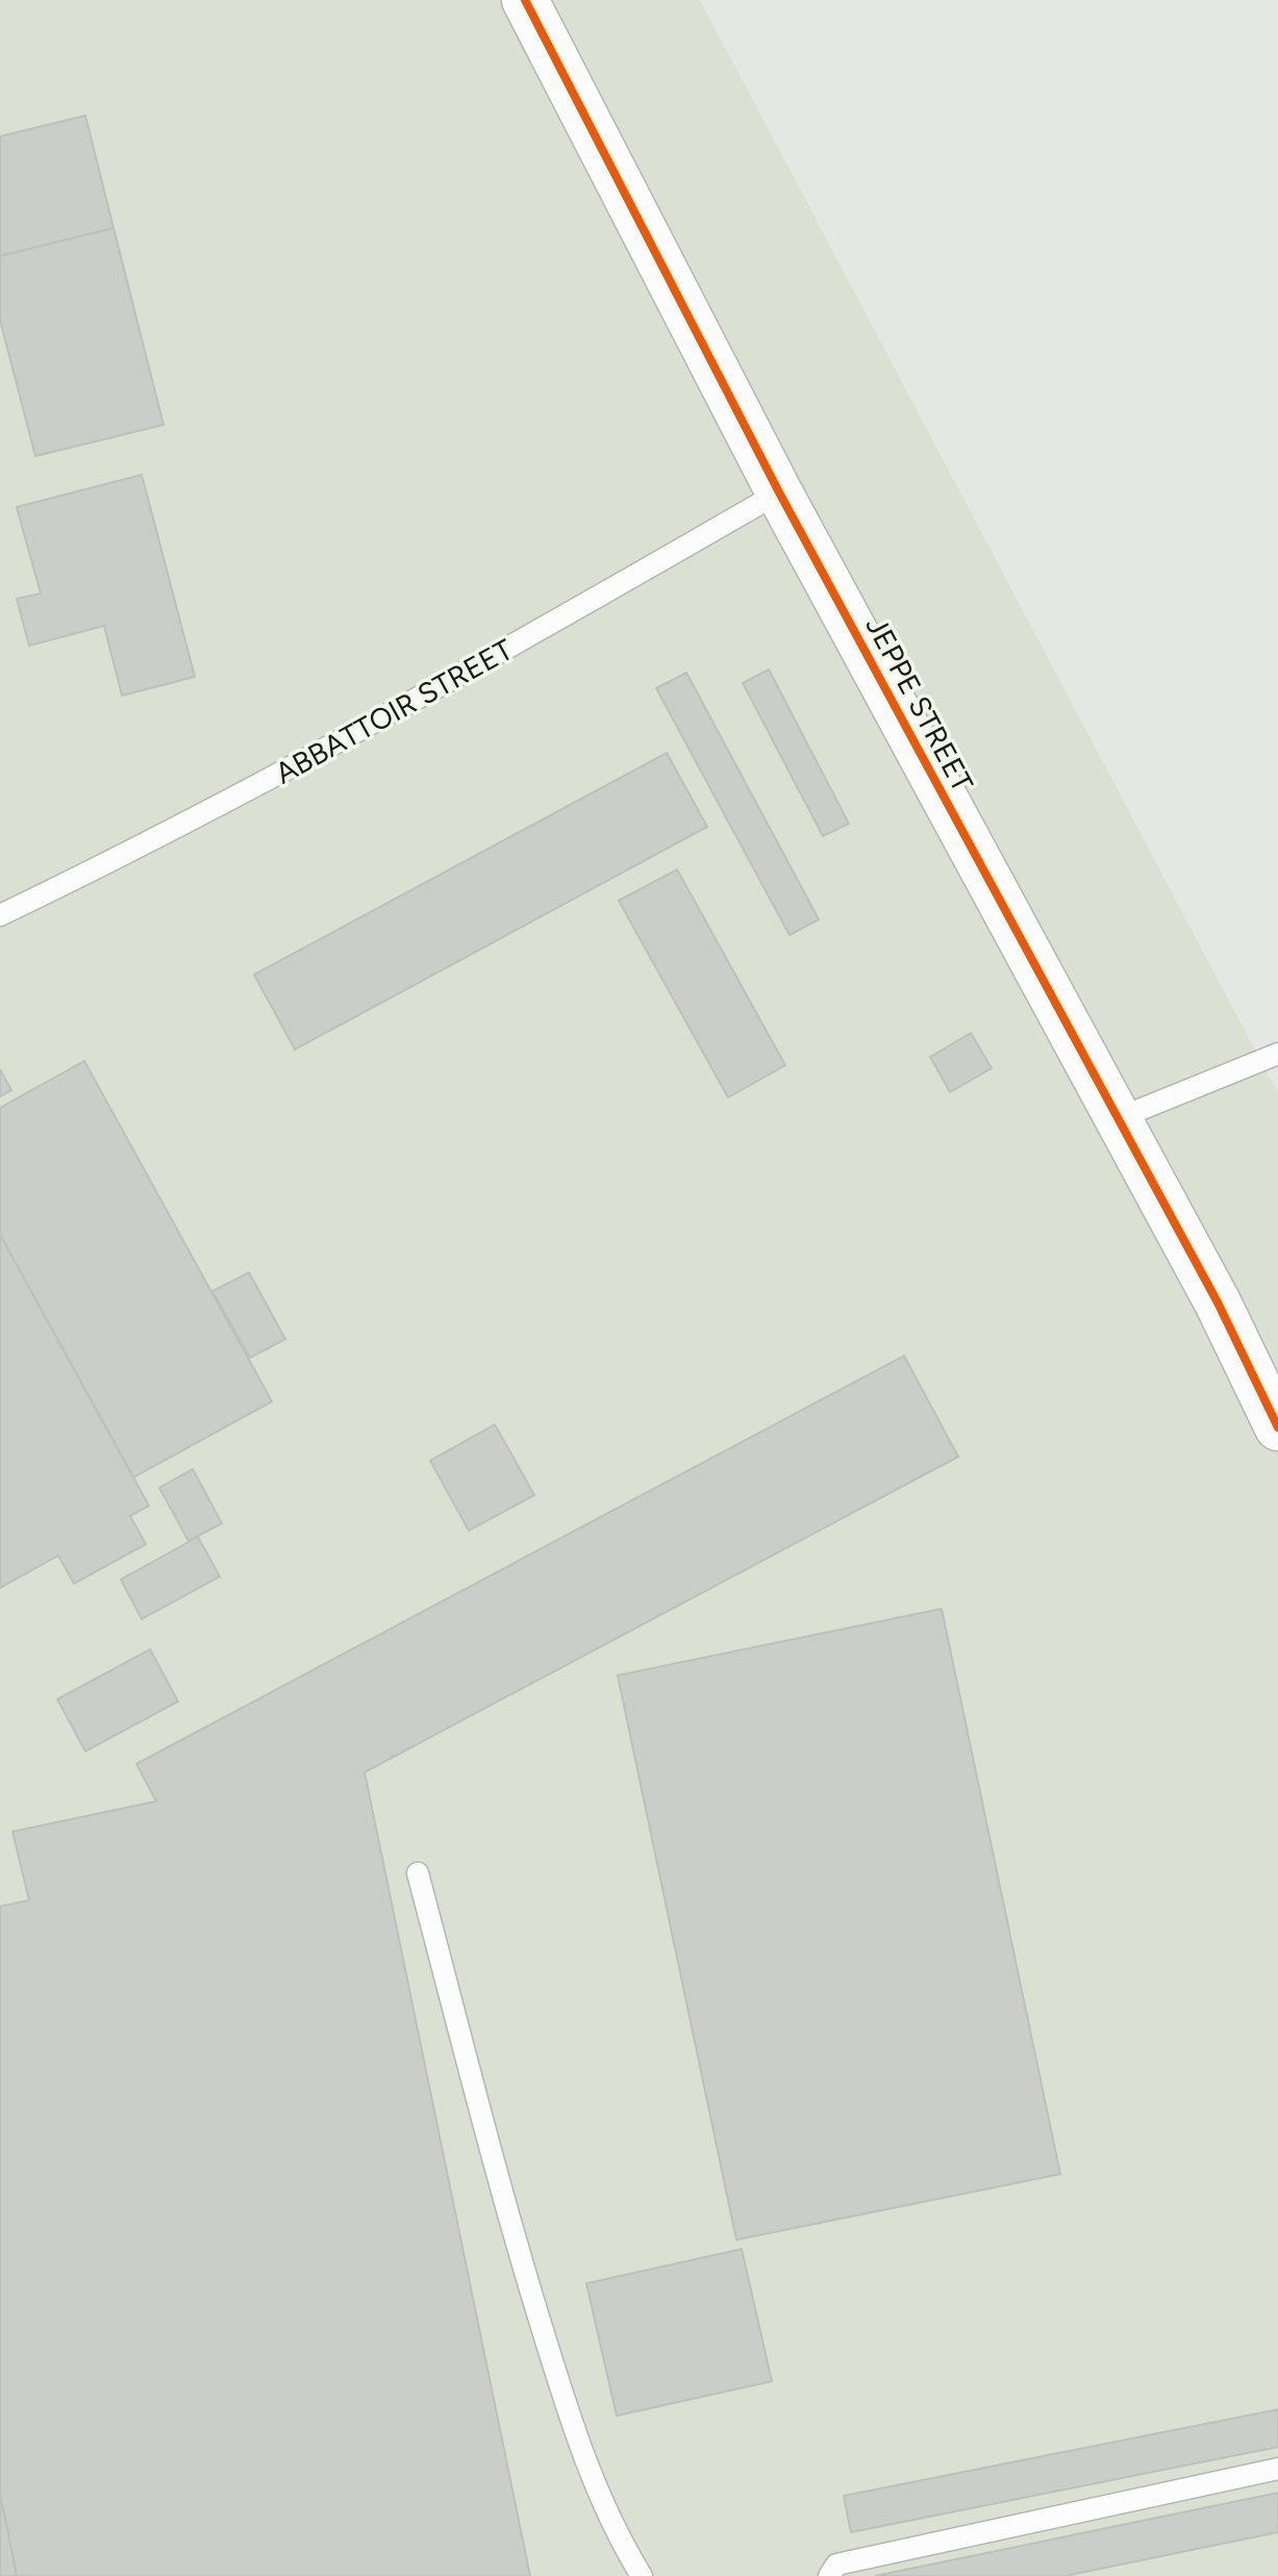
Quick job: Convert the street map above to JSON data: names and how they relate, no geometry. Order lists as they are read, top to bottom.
{
  "streets": {
    "street": ["JEPPE STREET"],
    "lane": ["ABBATTOIR STREET"]
  },
  "crossings": [
    ["JEPPE STREET", "ABBATTOIR STREET"]
  ]
}
